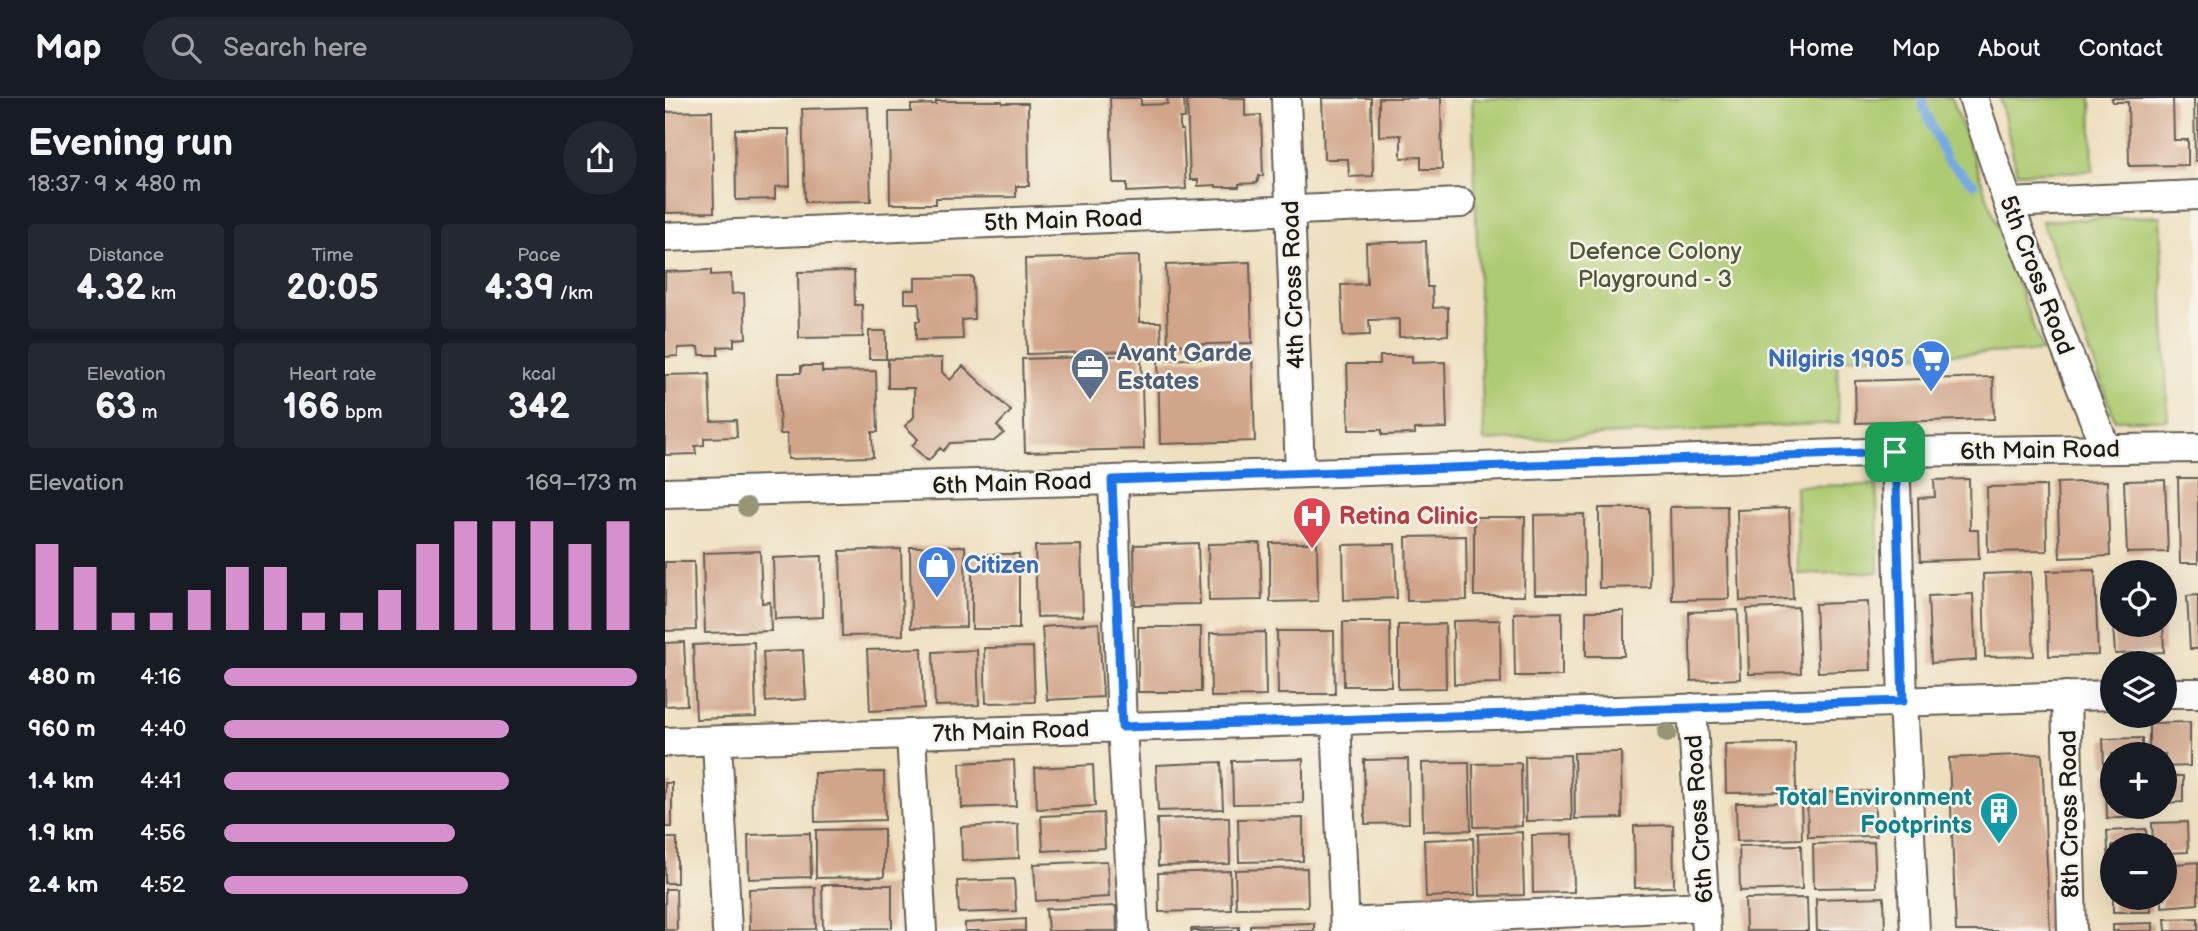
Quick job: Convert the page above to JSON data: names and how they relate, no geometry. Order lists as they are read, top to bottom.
{
  "streets": {
    "street": [
      "5th Main Road",
      "5th Cross Road",
      "4th Cross Road",
      "6th Main Road",
      "7th Main Road",
      "8th Cross Road",
      "6th Cross Road"
    ]
  },
  "crossings": [
    ["5th Main Road", "4th Cross Road"],
    ["5th Cross Road", "6th Main Road"],
    ["4th Cross Road", "6th Main Road"],
    ["7th Main Road", "8th Cross Road"],
    ["7th Main Road", "6th Cross Road"]
  ],
  "parks": ["Defence Colony Playground - 3"],
  "places": {
    "supermarket": ["Nilgiris 1905"],
    "office": ["Avant Garde Estates"],
    "hospital": ["Retina Clinic"],
    "shop": ["Citizen"],
    "building": ["Total Environment Footprints"]
  },
  "page": {
    "header": "Map",
    "search": "Search here",
    "nav": [
      "Home",
      "Map",
      "About",
      "Contact"
    ],
    "heading": ["Evening run", "18:37 · 9 × 480 m"],
    "stats": [
      ["Distance", "4.32 km"],
      ["Time", "20:05"],
      ["Pace", "4:39 /km"],
      ["Elevation", "63 m"],
      ["Heart rate", "166 bpm"],
      ["kcal", "342"]
    ],
    "chart": ["Elevation", "169–173 m"],
    "map_buttons": ["+", "−"],
    "list": [
      {
        "name": "480 m",
        "note": "4:16"
      },
      {
        "name": "960 m",
        "note": "4:40"
      },
      {
        "name": "1.4 km",
        "note": "4:41"
      },
      {
        "name": "1.9 km",
        "note": "4:56"
      },
      {
        "name": "2.4 km",
        "note": "4:52"
      }
    ]
  }
}
